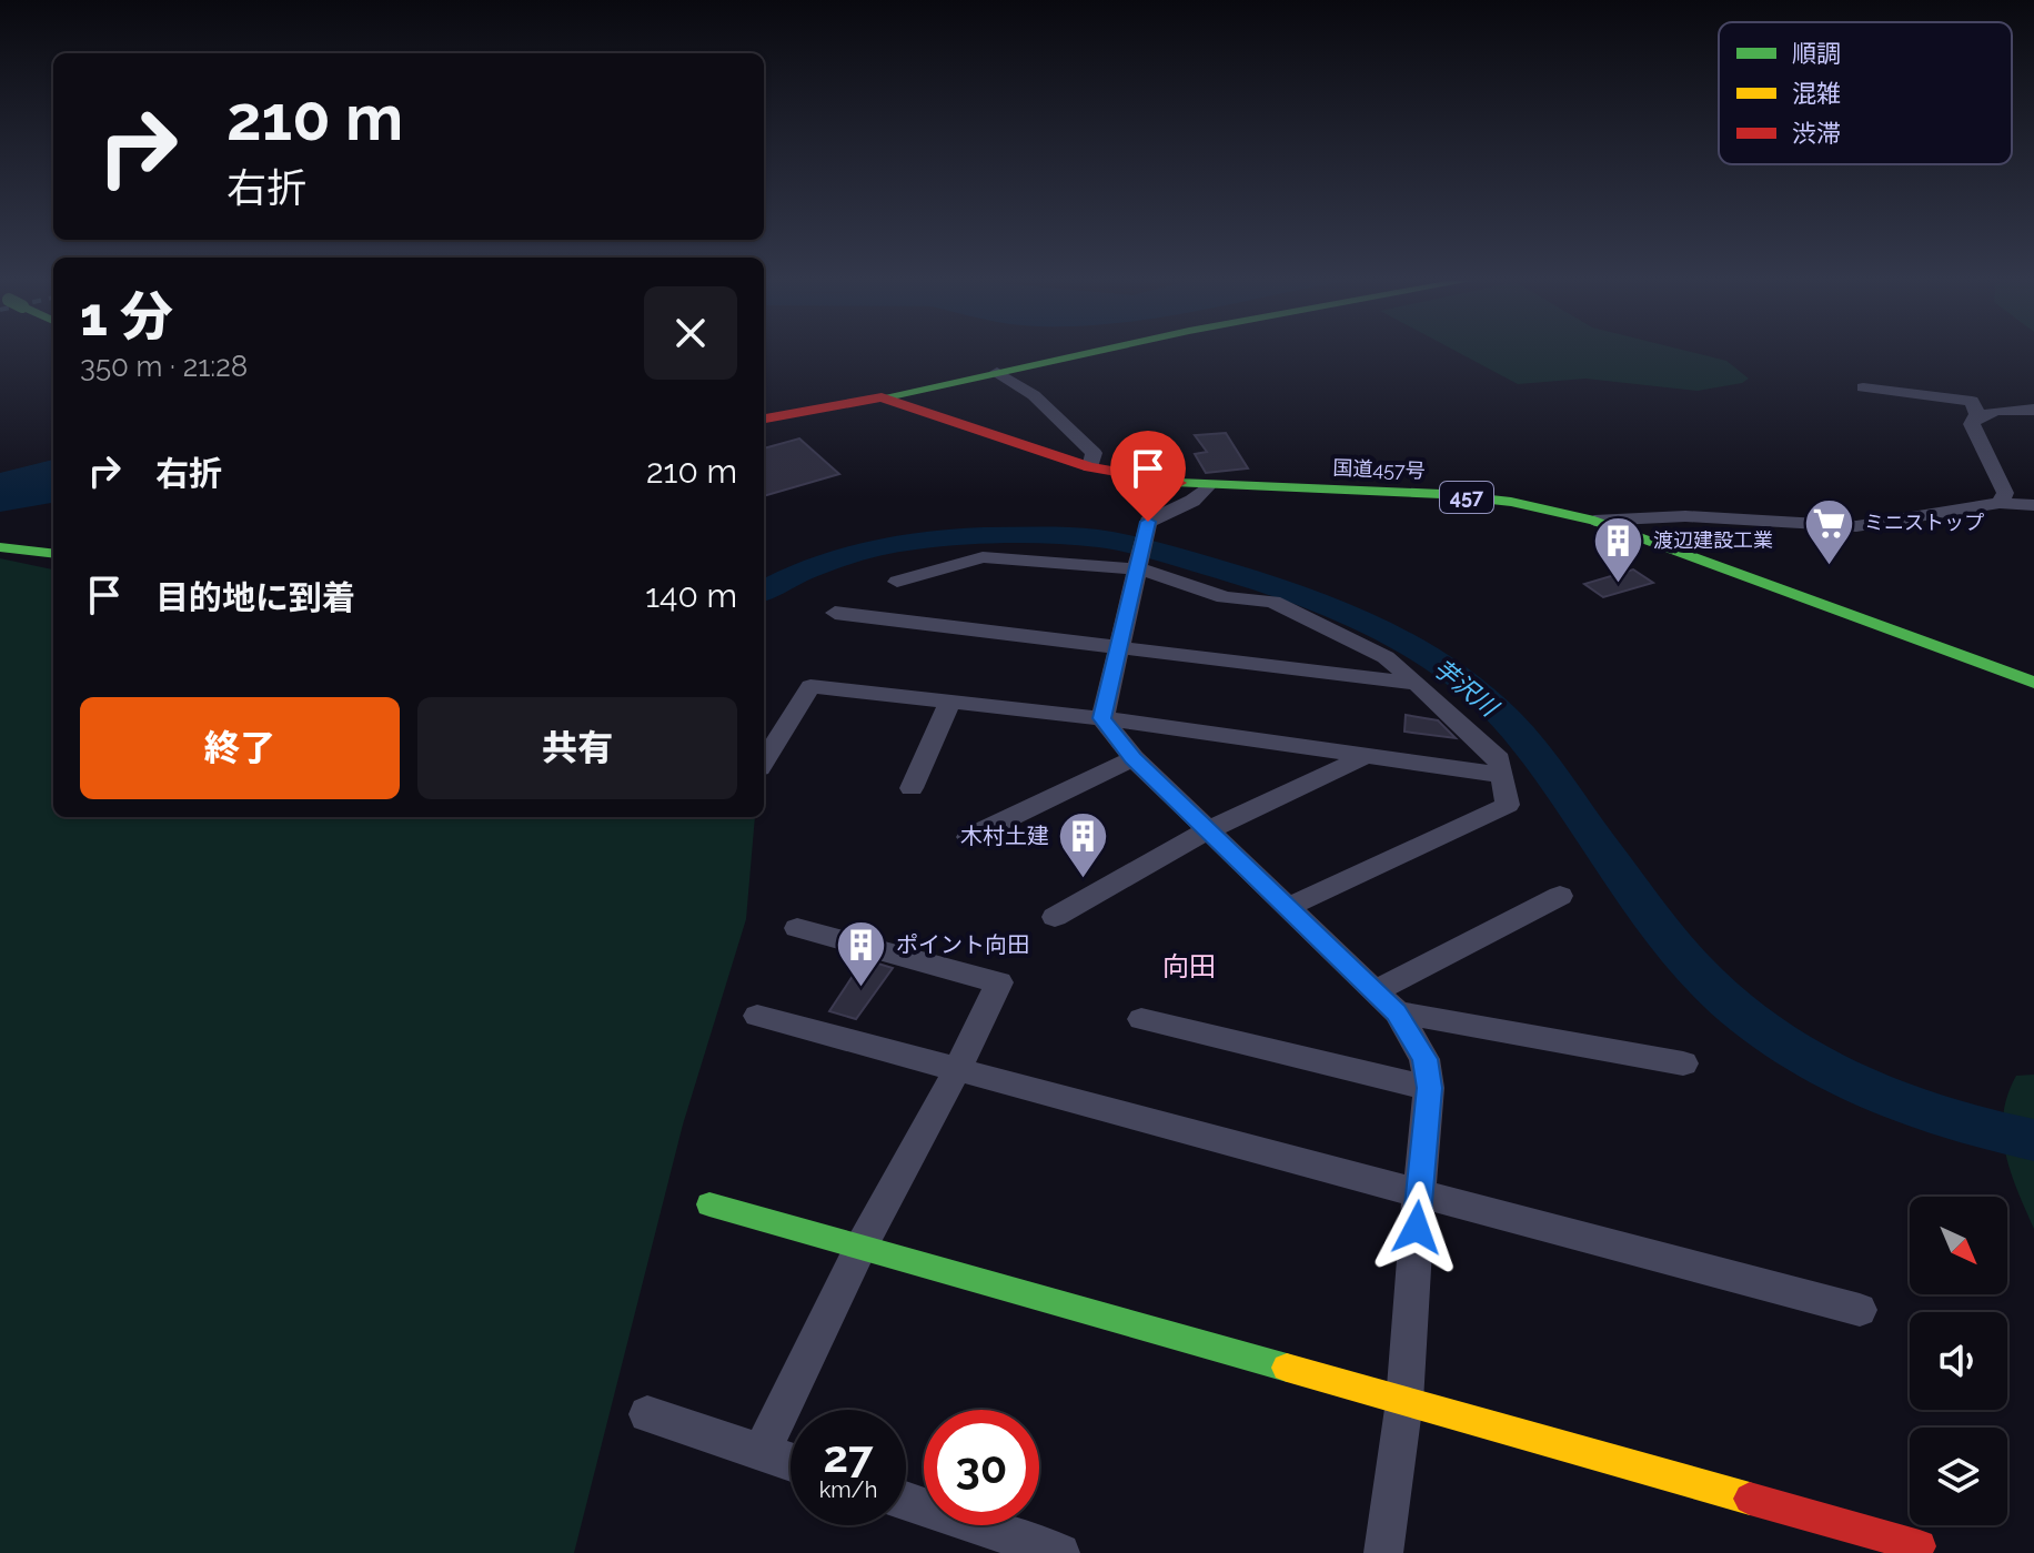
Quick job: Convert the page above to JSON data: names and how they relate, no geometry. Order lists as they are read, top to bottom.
{
  "streets": {
    "main road": ["国道457号", "457"]
  },
  "districts": ["向田"],
  "water": ["芋沢川"],
  "places": {
    "supermarket": ["ミニストップ"],
    "building": ["渡辺建設工業", "木村土建", "ポイント向田"]
  },
  "legend": ["順調", "混雑", "渋滞"],
  "north": "bottom right",
  "page": {
    "turn": ["210 m", "右折"],
    "heading": ["1 分", "350 m · 21:28"],
    "list": [
      {
        "name": "右折",
        "value": "210 m"
      },
      {
        "name": "目的地に到着",
        "value": "140 m"
      }
    ],
    "buttons": ["終了", "共有"],
    "speed": "27 km/h",
    "limit": "30"
  }
}
